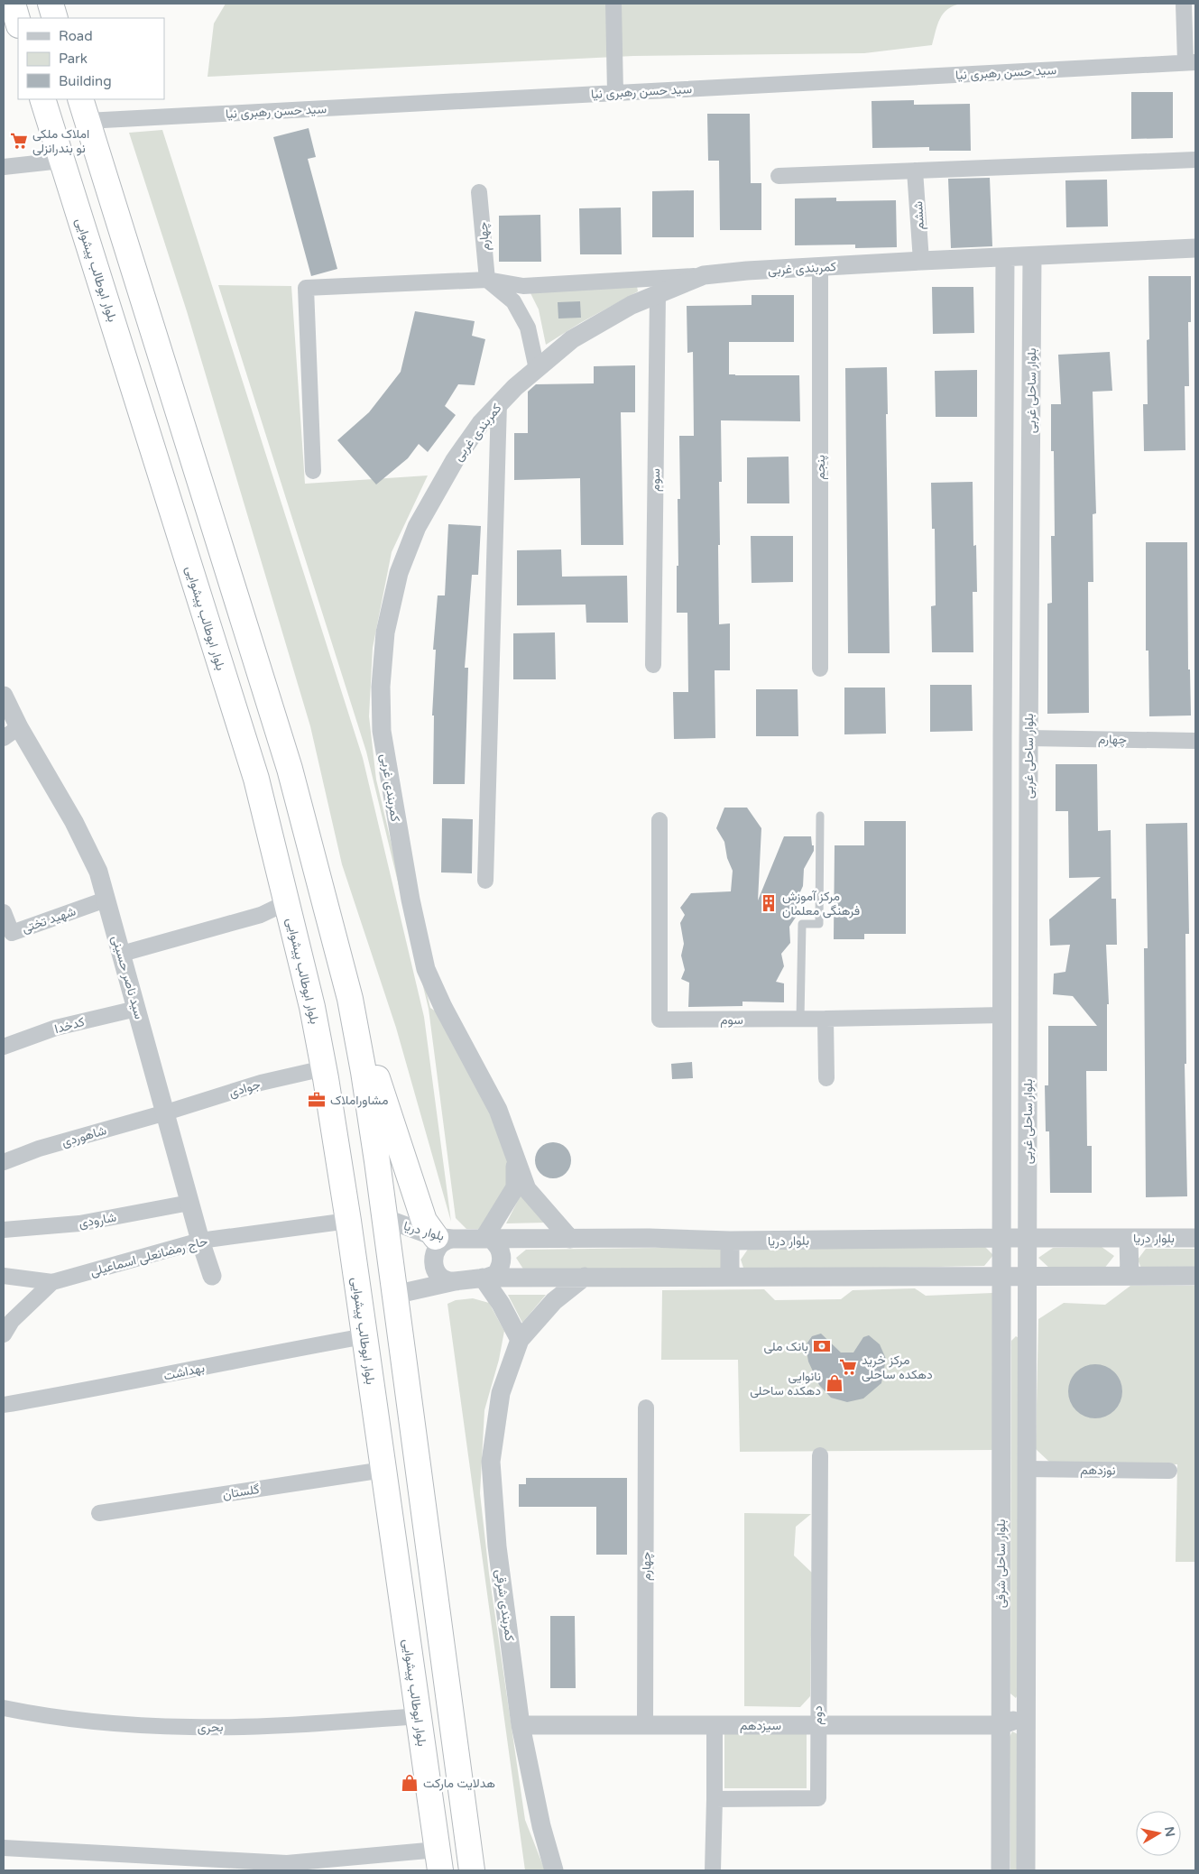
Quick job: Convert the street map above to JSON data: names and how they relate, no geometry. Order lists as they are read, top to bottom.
{
  "streets": {
    "highway": ["بلوار ابوطالب پیشوایی"],
    "street": [
      "سید حسن رهبری نیا",
      "ششم",
      "چهارم",
      "کمربندی غربی",
      "بلوار ساحلی غربی",
      "پنجم",
      "سوم",
      "شهید تختی",
      "سید ناصر حسینی",
      "کدخدا",
      "جوادی",
      "شاهوردی",
      "شارودی",
      "بلوار دریا",
      "حاج رمضانعلی اسماعیلی",
      "بهداشت",
      "نوزدهم",
      "گلستان",
      "بلوار ساحلی شرقی",
      "کمربندی شرقی",
      "دوم",
      "سیزدهم",
      "بحری"
    ]
  },
  "crossings": [
    ["ششم", "کمربندی غربی"],
    ["چهارم", "بلوار ساحلی غربی"],
    ["چهارم", "سیزدهم"],
    ["کمربندی غربی", "بلوار ساحلی غربی"],
    ["کمربندی غربی", "پنجم"],
    ["کمربندی غربی", "سوم"],
    ["کمربندی غربی", "بلوار دریا"],
    ["بلوار ابوطالب پیشوایی", "جوادی"],
    ["بلوار ابوطالب پیشوایی", "حاج رمضانعلی اسماعیلی"],
    ["بلوار ابوطالب پیشوایی", "بهداشت"],
    ["بلوار ابوطالب پیشوایی", "گلستان"],
    ["بلوار ابوطالب پیشوایی", "بحری"],
    ["بلوار ساحلی غربی", "سوم"],
    ["بلوار ساحلی غربی", "بلوار دریا"],
    ["بلوار ساحلی غربی", "بلوار ساحلی شرقی"],
    ["شهید تختی", "سید ناصر حسینی"],
    ["سید ناصر حسینی", "کدخدا"],
    ["سید ناصر حسینی", "جوادی"],
    ["سید ناصر حسینی", "شاهوردی"],
    ["سید ناصر حسینی", "شارودی"],
    ["سید ناصر حسینی", "حاج رمضانعلی اسماعیلی"],
    ["جوادی", "شاهوردی"],
    ["بلوار دریا", "بلوار ساحلی شرقی"],
    ["نوزدهم", "بلوار ساحلی شرقی"],
    ["بلوار ساحلی شرقی", "سیزدهم"],
    ["کمربندی شرقی", "سیزدهم"],
    ["دوم", "سیزدهم"]
  ],
  "places": {
    "supermarket": ["املاک ملکی نو بندرانزلی", "مرکز خرید دهکده ساحلی"],
    "building": ["مرکز آموزش فرهنگی معلمان"],
    "office": ["مشاوراملاک"],
    "bank": ["بانک ملی"],
    "shop": ["نانوایی دهکده ساحلی", "هدلایت مارکت"]
  },
  "legend": ["Road", "Park", "Building"],
  "north": "right"
}
